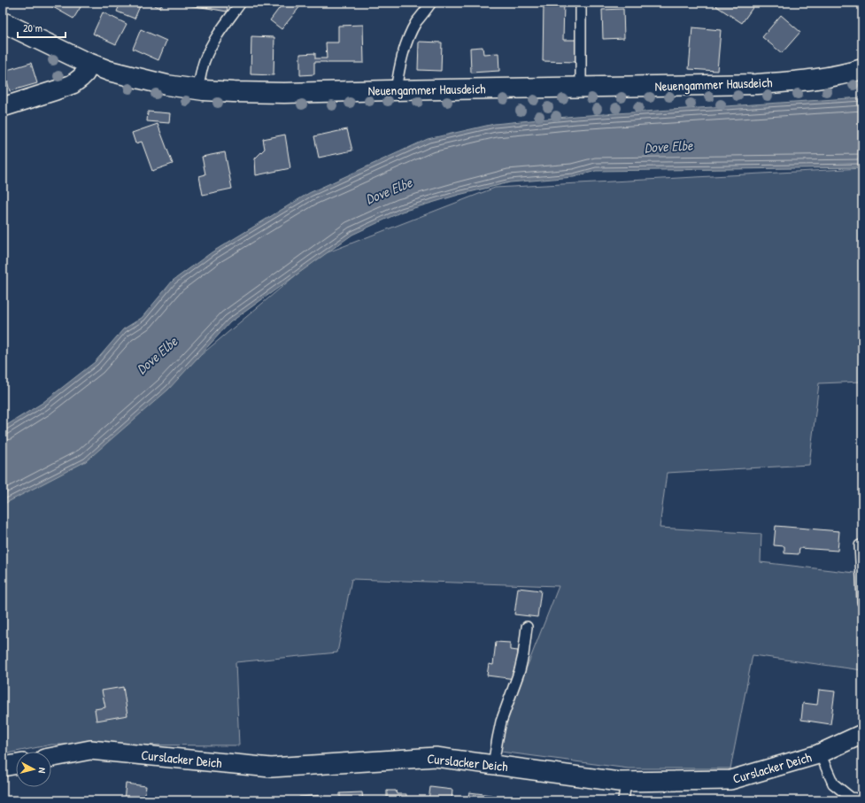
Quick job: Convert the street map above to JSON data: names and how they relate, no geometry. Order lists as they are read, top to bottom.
{
  "streets": {
    "street": ["Neuengammer Hausdeich", "Curslacker Deich"]
  },
  "water": ["Dove Elbe"],
  "scale_bar": "20 m",
  "north": "right"
}
